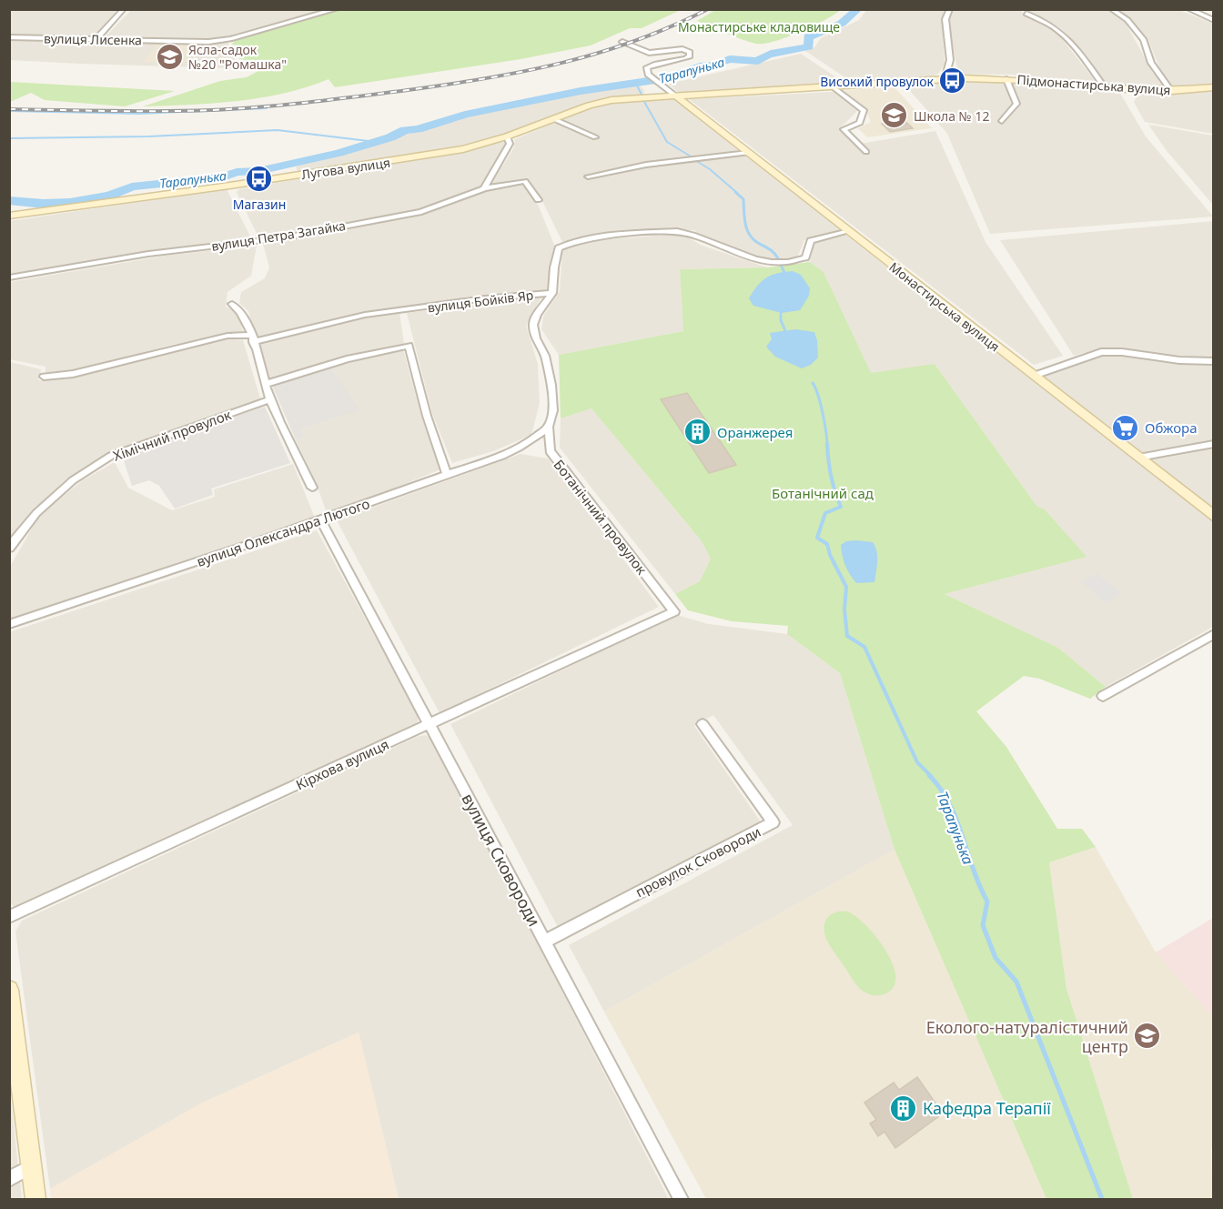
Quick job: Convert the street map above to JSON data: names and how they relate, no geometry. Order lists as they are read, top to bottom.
{
  "streets": {
    "street": [
      "вулиця Лисенка",
      "Підмонастирська вулиця",
      "Лугова вулиця",
      "вулиця Петра Загайка",
      "вулиця Бойків Яр",
      "Монастирська вулиця",
      "Хімічний провулок",
      "Ботанічний провулок",
      "вулиця Олександра Лютого",
      "Кірхова вулиця",
      "вулиця Сковороди",
      "провулок Сковороди"
    ]
  },
  "crossings": [
    ["Підмонастирська вулиця", "Лугова вулиця"],
    ["Підмонастирська вулиця", "Монастирська вулиця"],
    ["Лугова вулиця", "Монастирська вулиця"],
    ["вулиця Бойків Яр", "Монастирська вулиця"],
    ["вулиця Бойків Яр", "Ботанічний провулок"],
    ["Ботанічний провулок", "вулиця Олександра Лютого"],
    ["Ботанічний провулок", "Кірхова вулиця"],
    ["вулиця Олександра Лютого", "вулиця Сковороди"],
    ["Кірхова вулиця", "вулиця Сковороди"],
    ["вулиця Сковороди", "провулок Сковороди"]
  ],
  "water": ["Тарапунька"],
  "parks": ["Монастирське кладовище", "Ботанічний сад"],
  "places": {
    "school or university": ["Ясла-садок №20 \"Ромашка\"", "Школа № 12", "Еколого-натуралістичний центр"],
    "bus stop": ["Високий провулок", "Магазин"],
    "supermarket": ["Обжора"],
    "building": ["Оранжерея", "Кафедра Терапії"]
  }
}
